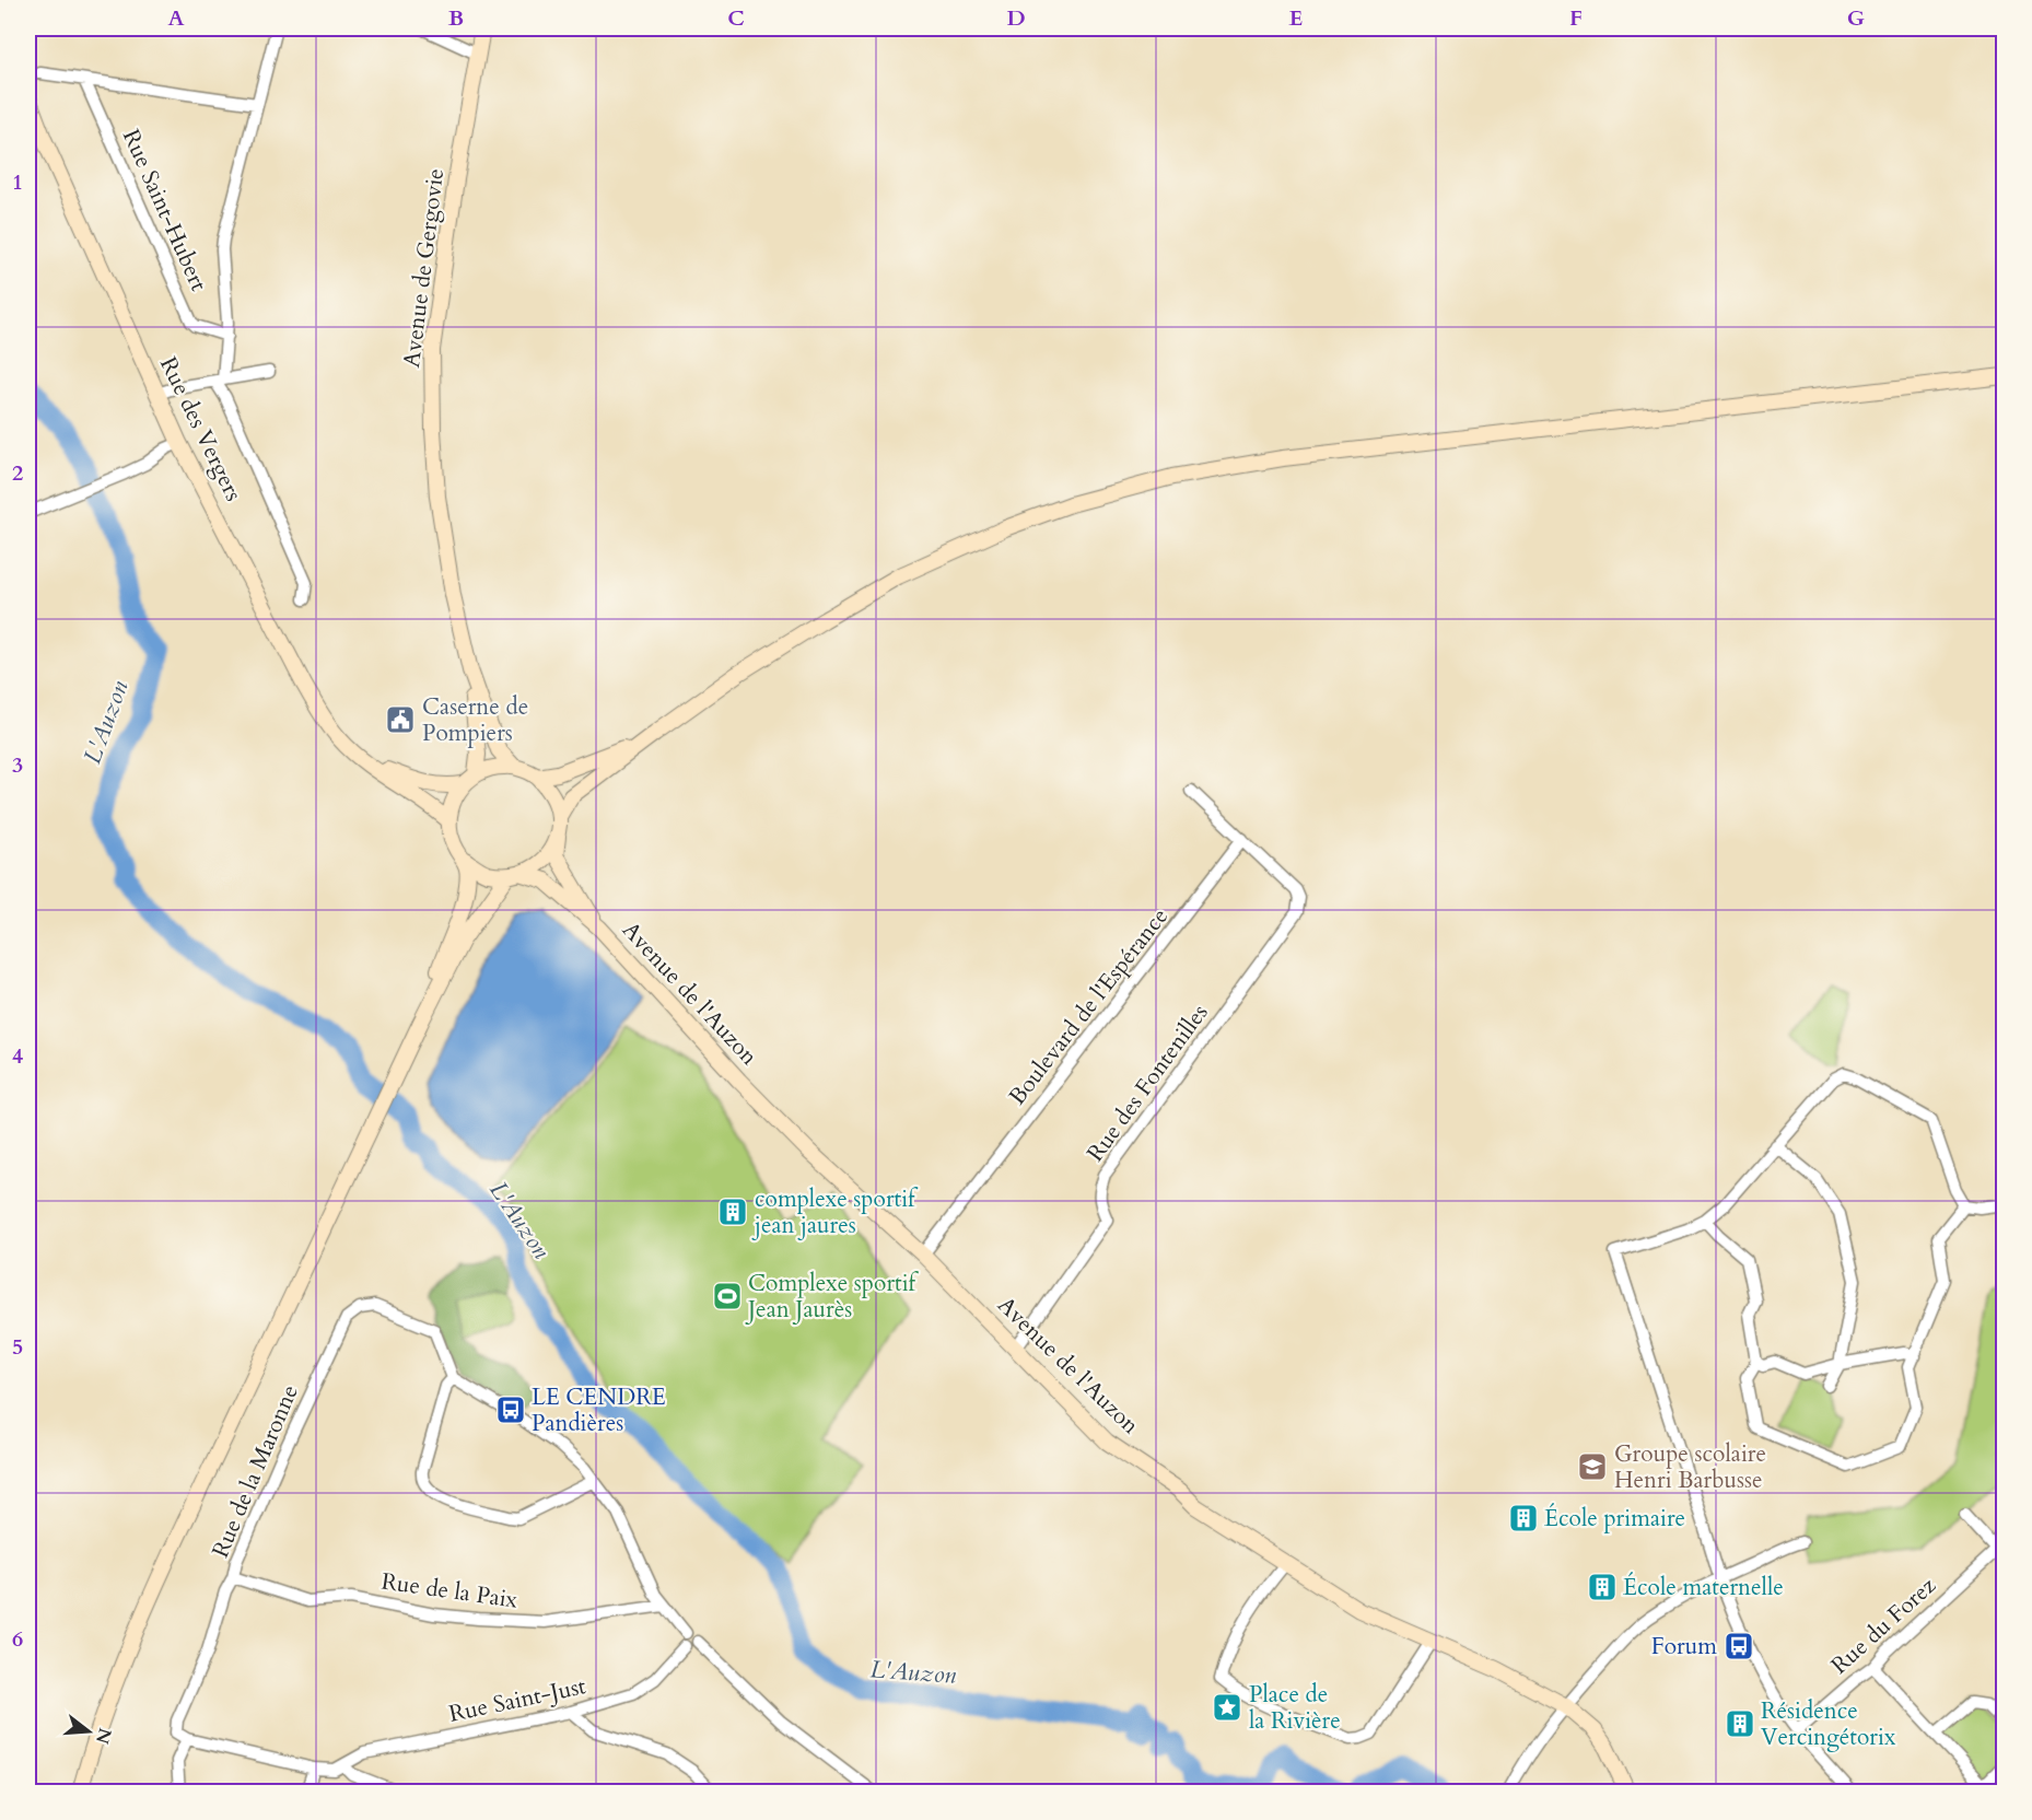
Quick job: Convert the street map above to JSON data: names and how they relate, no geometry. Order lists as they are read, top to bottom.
{
  "streets": {
    "main road": ["Avenue de Gergovie", "Rue des Vergers", "Avenue de l'Auzon"],
    "street": [
      "Rue Saint-Hubert",
      "Boulevard de l'Espérance",
      "Rue des Fontenilles",
      "Rue de la Maronne",
      "Rue de la Paix",
      "Rue du Forez",
      "Rue Saint-Just"
    ]
  },
  "crossings": [
    ["Avenue de l'Auzon", "Boulevard de l'Espérance"],
    ["Avenue de l'Auzon", "Rue des Fontenilles"],
    ["Boulevard de l'Espérance", "Rue des Fontenilles"],
    ["Rue de la Maronne", "Rue de la Paix"]
  ],
  "water": ["L'Auzon"],
  "places": {
    "public building": ["Caserne de Pompiers"],
    "building": [
      "complexe sportif jean jaures",
      "École primaire",
      "École maternelle",
      "Résidence Vercingétorix"
    ],
    "sports": ["Complexe sportif Jean Jaurès"],
    "bus stop": ["LE CENDRE Pandières", "Forum"],
    "school or university": ["Groupe scolaire Henri Barbusse"],
    "place": ["Place de la Rivière"]
  },
  "north": "right",
  "grid": {
    "columns": [
      "A",
      "B",
      "C",
      "D",
      "E",
      "F",
      "G"
    ],
    "rows": [
      "1",
      "2",
      "3",
      "4",
      "5",
      "6"
    ]
  }
}
